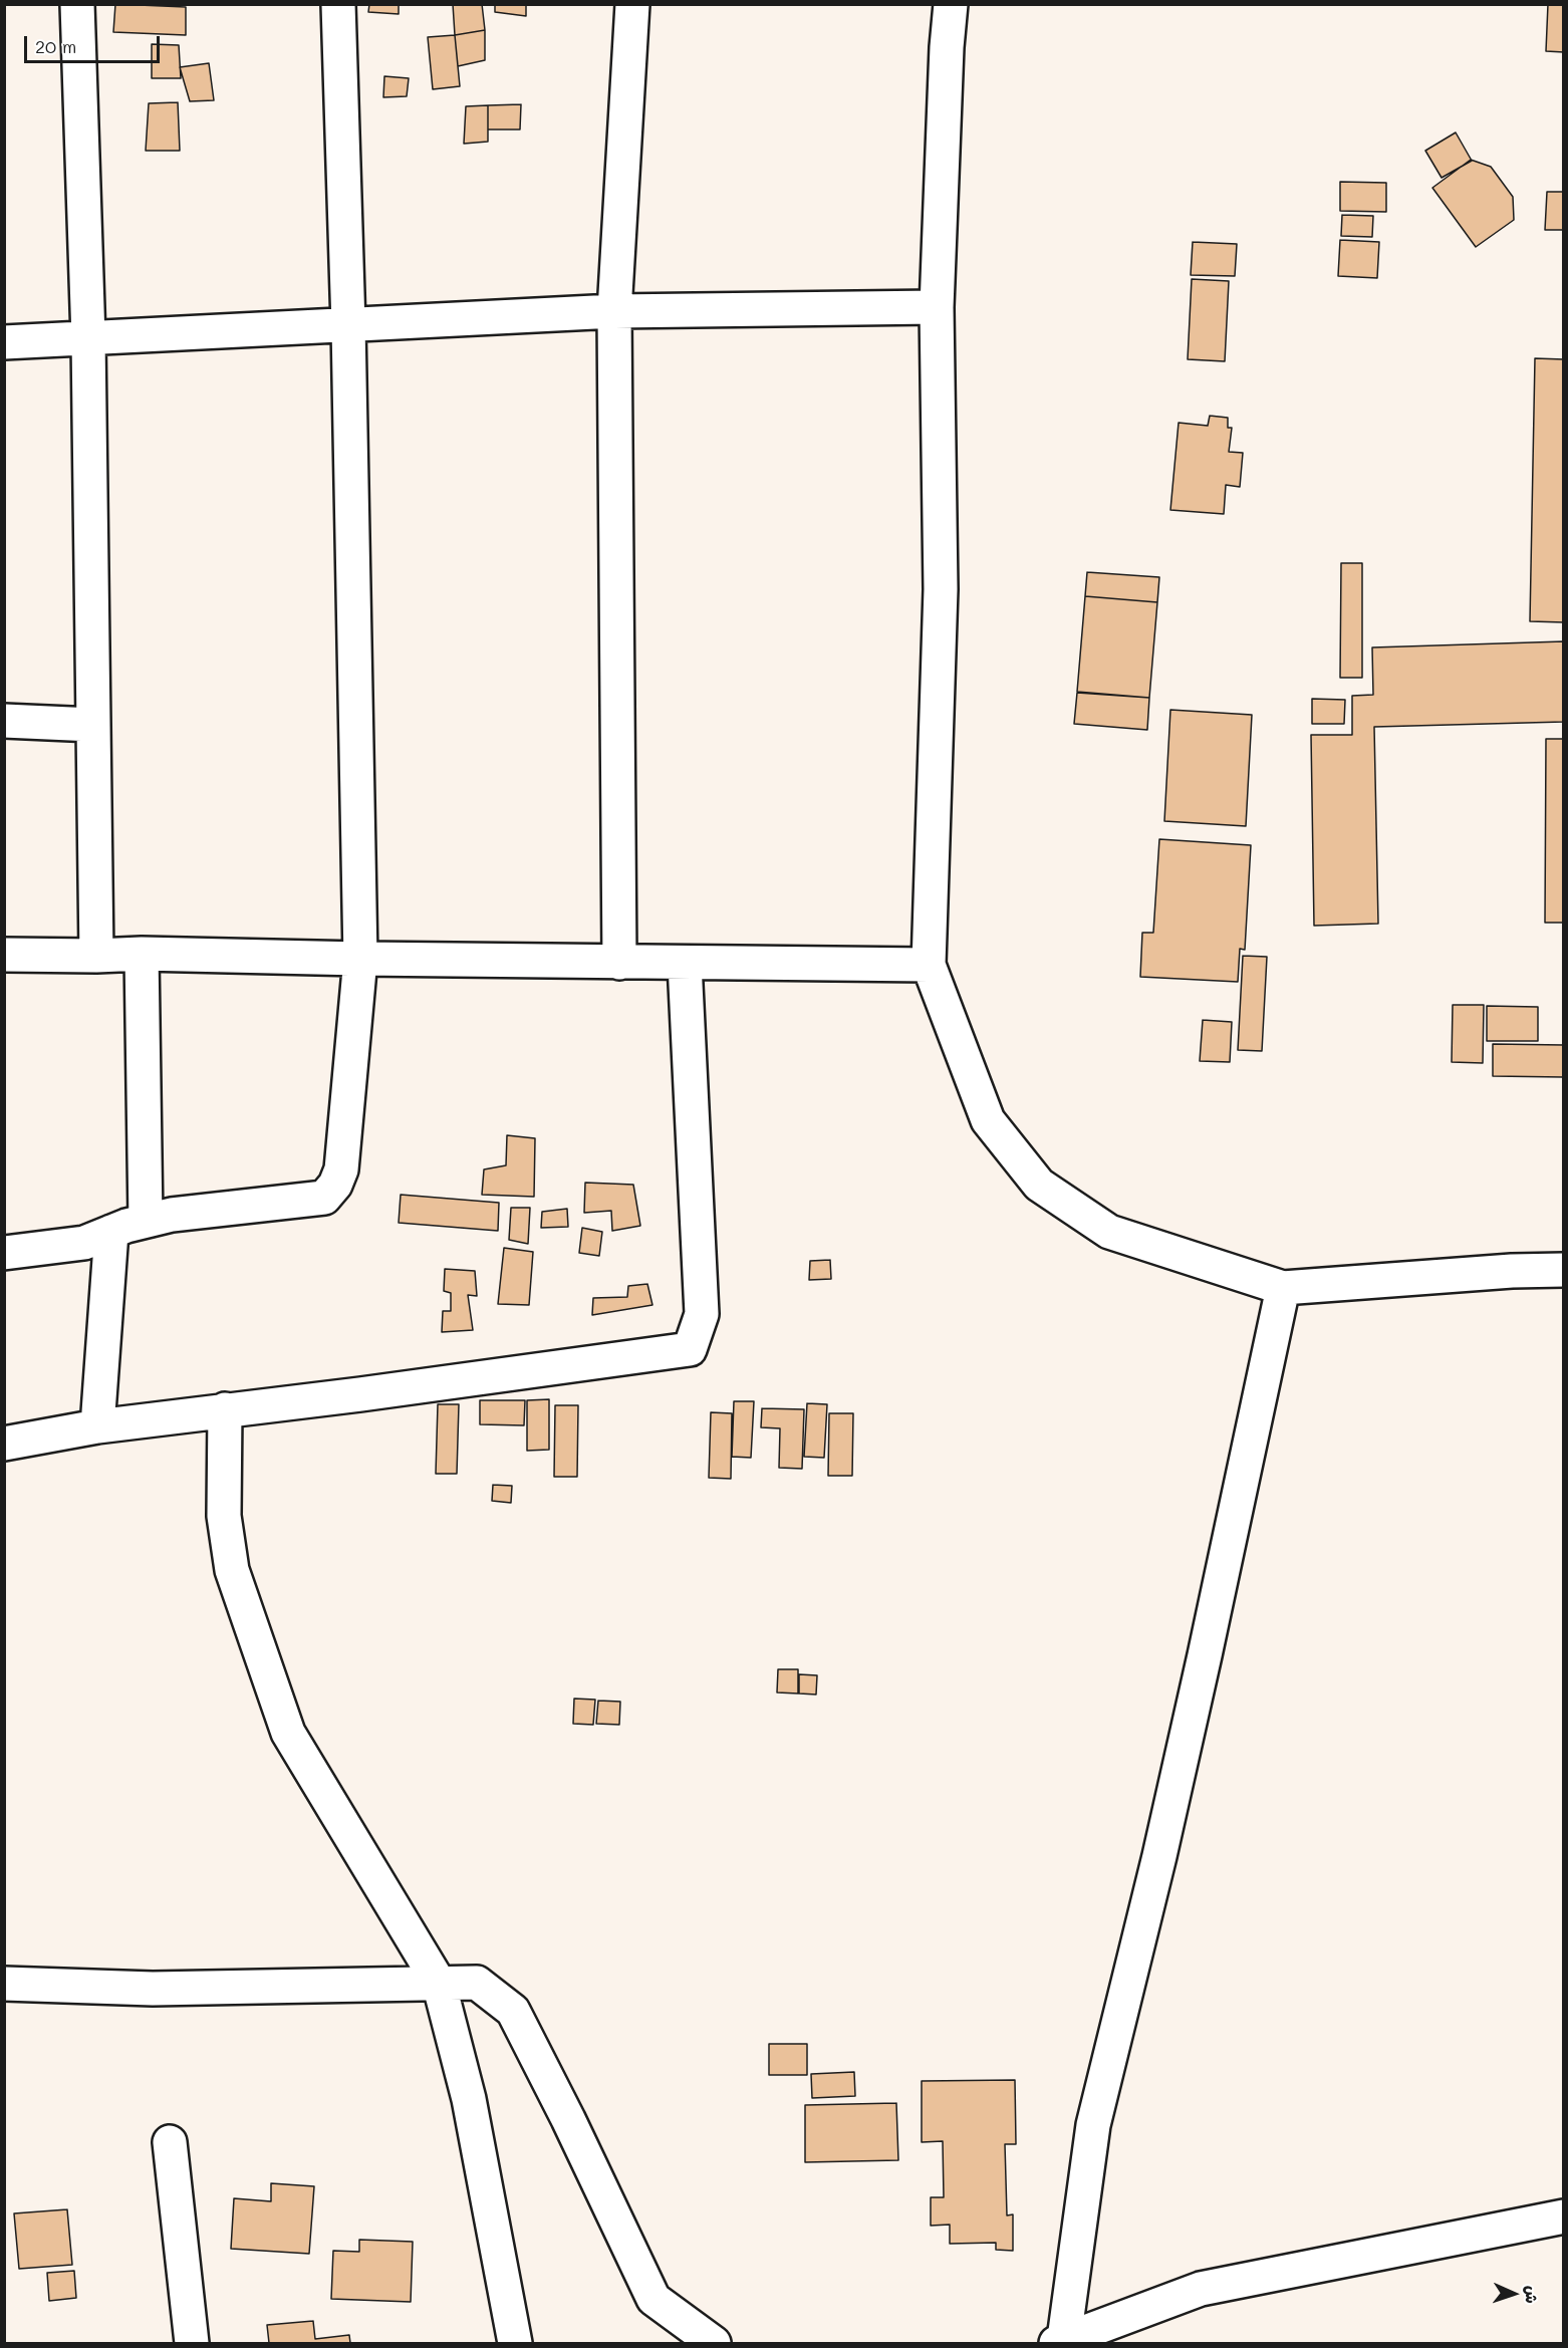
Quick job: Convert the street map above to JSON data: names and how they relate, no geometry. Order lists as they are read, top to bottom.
{
  "scale_bar": "20 m",
  "north": "right"
}
